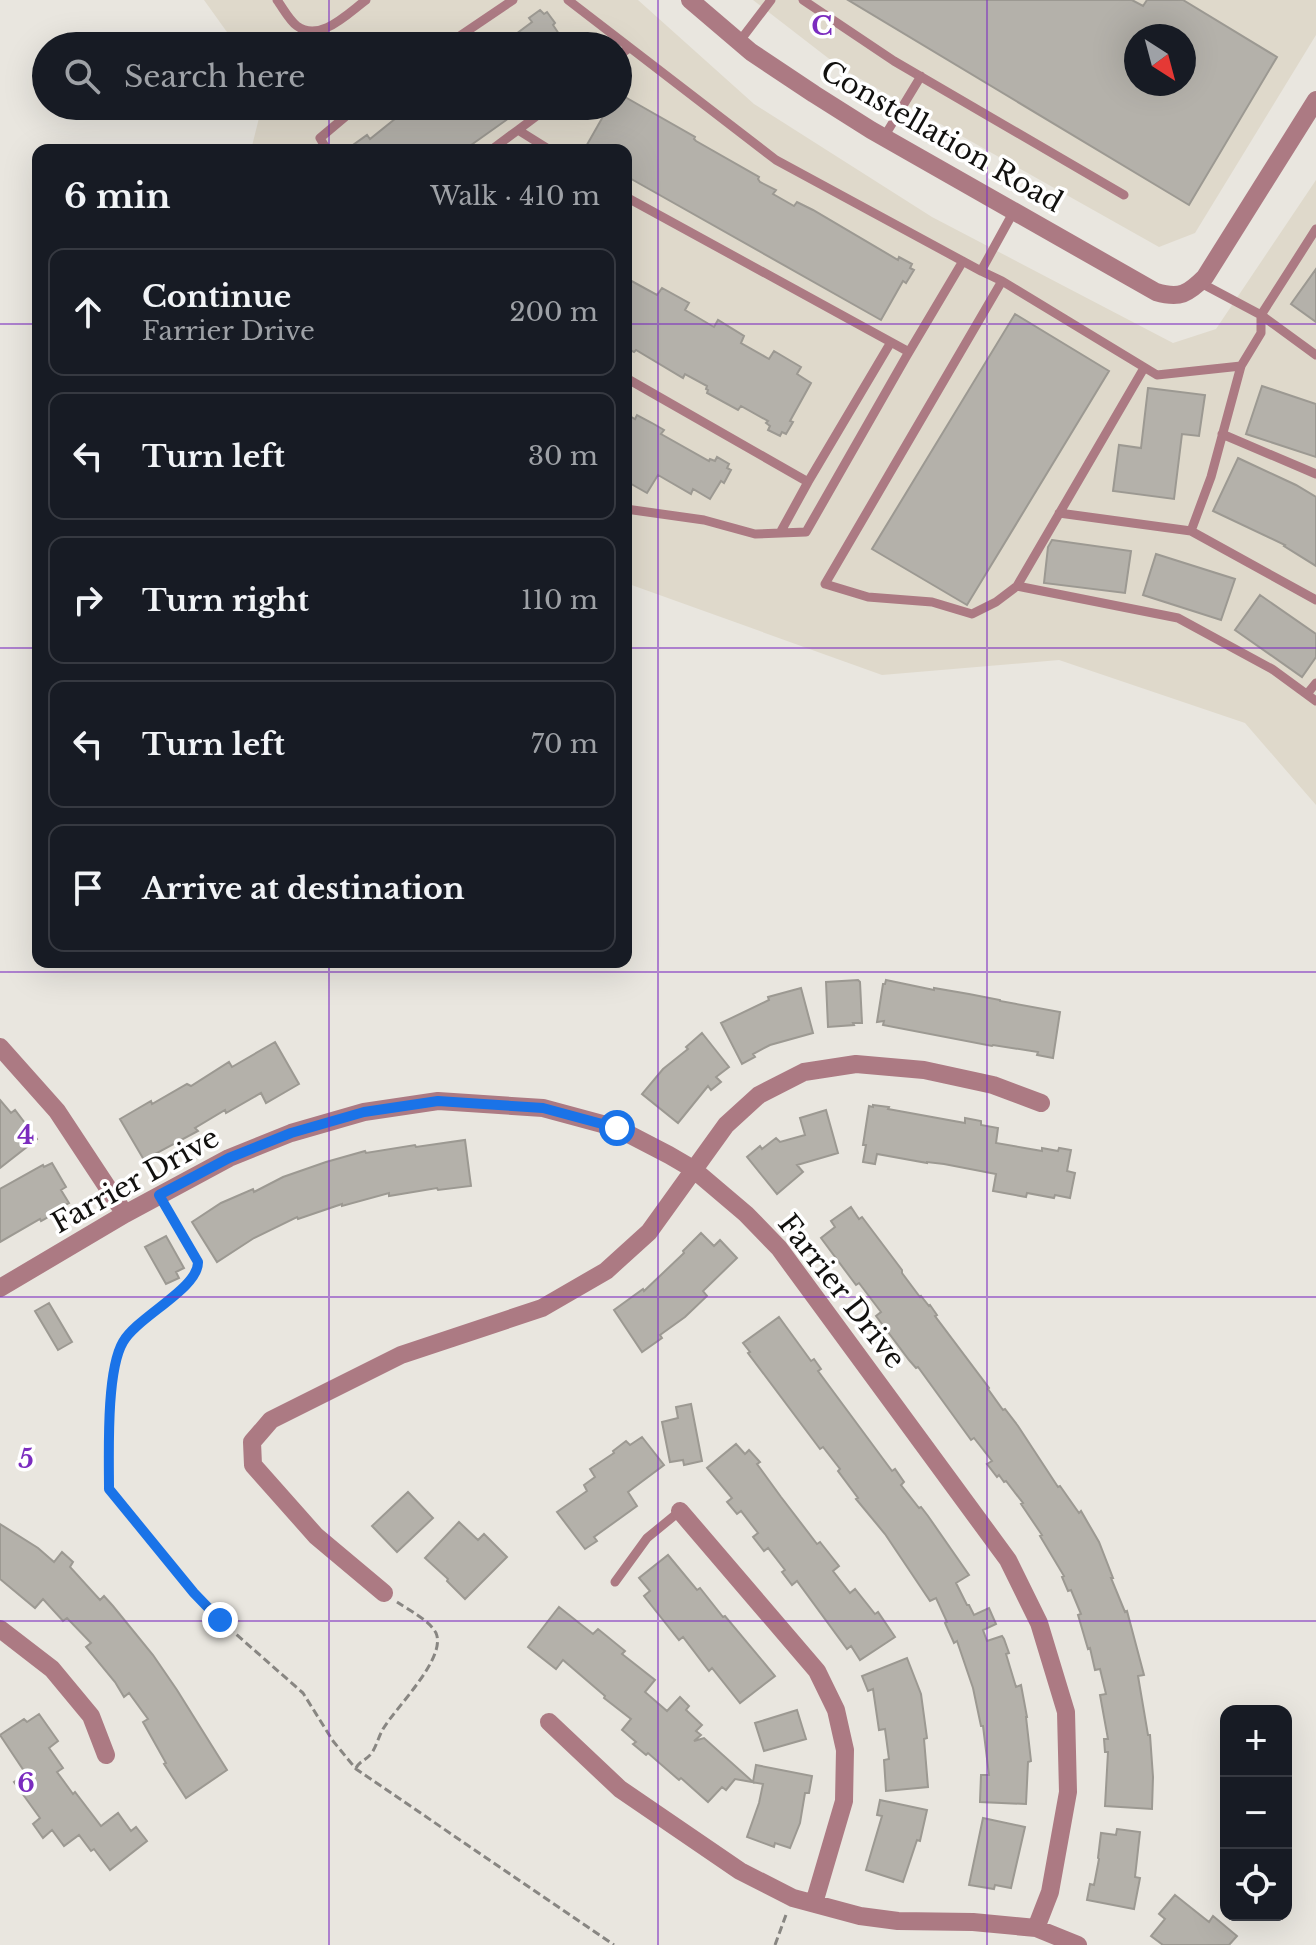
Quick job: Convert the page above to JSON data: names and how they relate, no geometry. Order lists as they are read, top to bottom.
{
  "streets": {
    "street": ["Constellation Road", "Farrier Drive"]
  },
  "north": "bottom right",
  "page": {
    "search": "Search here",
    "heading": ["6 min", "Walk · 410 m"],
    "list": [
      ["Continue", "Farrier Drive", "200 m"],
      ["Turn left", "30 m"],
      ["Turn right", "110 m"],
      ["Turn left", "70 m"],
      "Arrive at destination"
    ],
    "map_buttons": ["+", "−"]
  },
  "grid": {
    "columns": ["C"],
    "rows": ["4", "5", "6"]
  }
}
